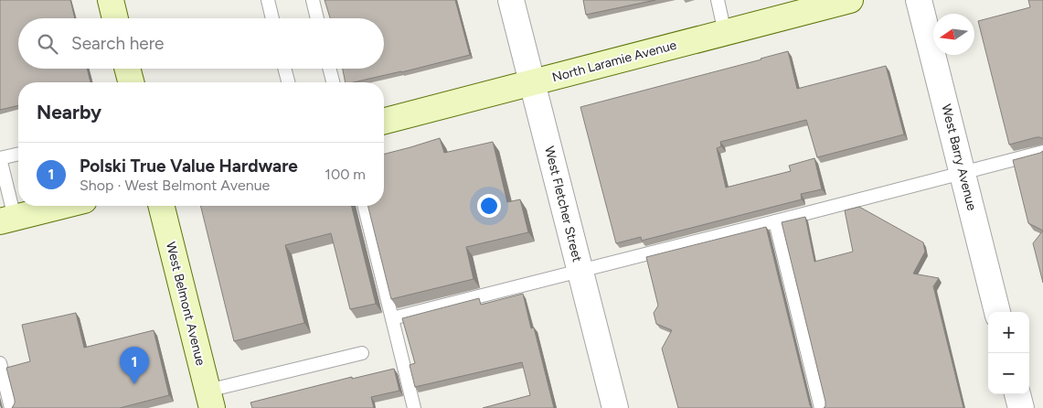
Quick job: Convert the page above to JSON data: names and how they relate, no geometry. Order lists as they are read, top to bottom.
{
  "streets": {
    "street": [
      "North Laramie Avenue",
      "West Barry Avenue",
      "West Fletcher Street",
      "West Belmont Avenue"
    ]
  },
  "crossings": [
    ["North Laramie Avenue", "West Fletcher Street"]
  ],
  "north": "left",
  "page": {
    "search": "Search here",
    "heading": "Nearby",
    "list": [
      {
        "mark": "1",
        "name": "Polski True Value Hardware",
        "note": "Shop · West Belmont Avenue",
        "value": "100 m"
      }
    ],
    "map_buttons": ["+", "−"],
    "pins": "1"
  }
}
